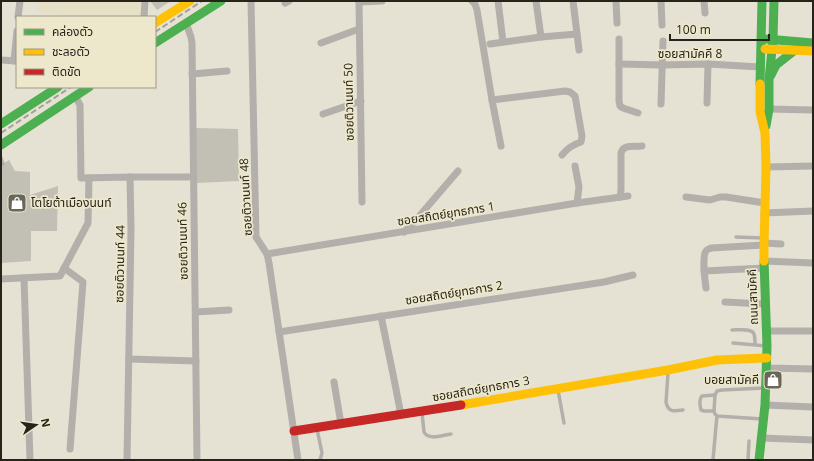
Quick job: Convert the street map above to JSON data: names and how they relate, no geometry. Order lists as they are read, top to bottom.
{
  "streets": {
    "main road": ["ถนนสามัคคี", "ซอยสถิตย์ยุทธการ 3"],
    "street": [
      "ซอยสามัคคี 8",
      "ซอยติวานนท์ 50",
      "ซอยติวานนท์ 48",
      "ซอยสถิตย์ยุทธการ 1",
      "ซอยติวานนท์ 46",
      "ซอยติวานนท์ 44",
      "ซอยสถิตย์ยุทธการ 2"
    ]
  },
  "crossings": [
    ["ซอยสามัคคี 8", "ถนนสามัคคี"],
    ["ซอยติวานนท์ 48", "ซอยสถิตย์ยุทธการ 1"],
    ["ซอยติวานนท์ 48", "ซอยสถิตย์ยุทธการ 2"],
    ["ซอยติวานนท์ 48", "ซอยสถิตย์ยุทธการ 3"],
    ["ถนนสามัคคี", "ซอยสถิตย์ยุทธการ 3"]
  ],
  "places": {
    "shop": ["โตโยต้าเมืองนนท์", "บอยสามัคคี"]
  },
  "legend": ["คล่องตัว", "ชะลอตัว", "ติดขัด"],
  "scale_bar": "100 m",
  "north": "right"
}
